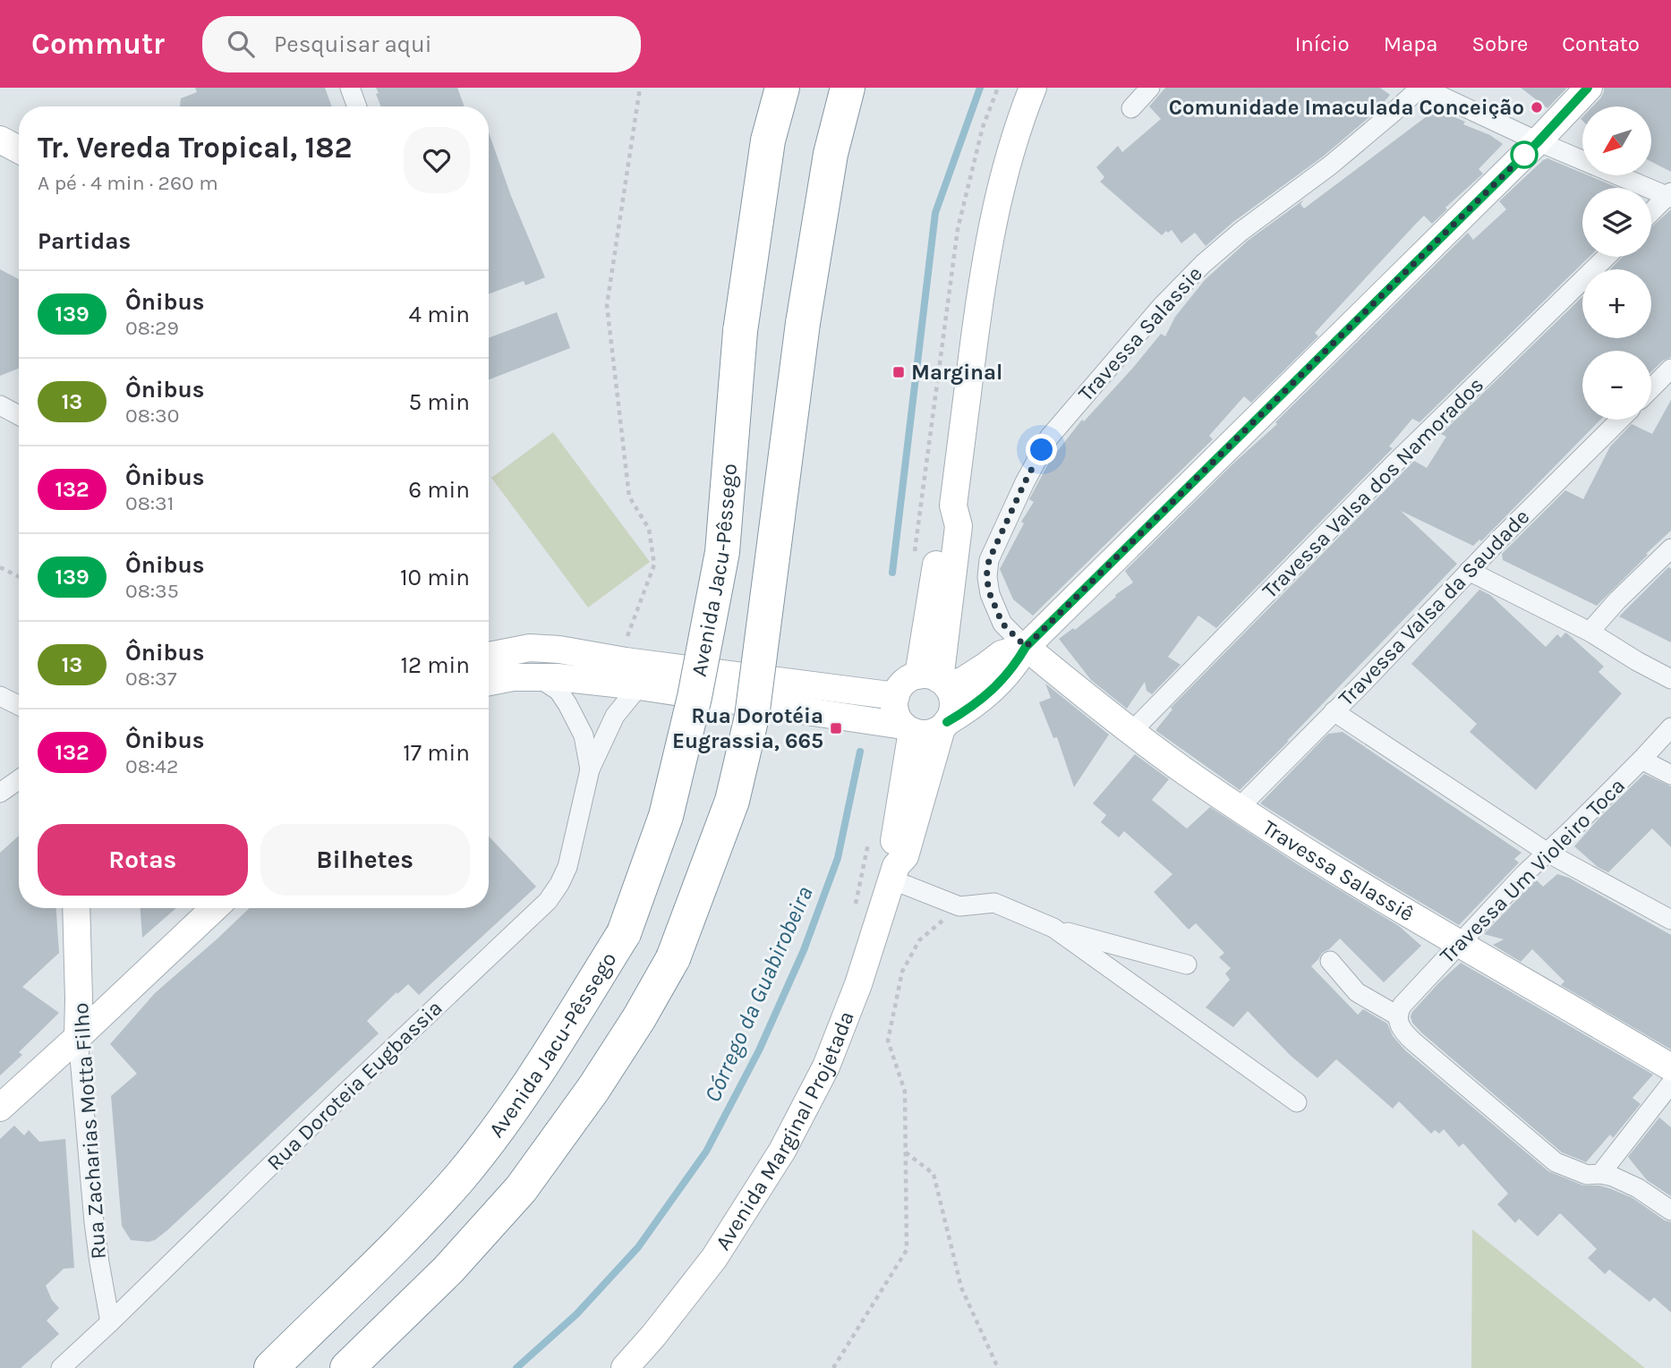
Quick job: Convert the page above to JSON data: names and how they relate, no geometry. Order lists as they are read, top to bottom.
{
  "streets": {
    "highway": ["Avenida Jacu-Pêssego"],
    "main road": ["Travessa Salassiê", "Avenida Marginal Projetada", "Rua Zacharias Motta Filho"],
    "street": [
      "Travessa Salassie",
      "Travessa Valsa dos Namorados",
      "Travessa Valsa da Saudade",
      "Travessa Um Violeiro Toca",
      "Rua Doroteia Eugbassia"
    ]
  },
  "crossings": [
    ["Travessa Salassie", "Travessa Salassiê"],
    ["Travessa Valsa dos Namorados", "Travessa Salassiê"],
    ["Travessa Valsa da Saudade", "Travessa Salassiê"],
    ["Travessa Salassiê", "Travessa Um Violeiro Toca"],
    ["Rua Doroteia Eugbassia", "Rua Zacharias Motta Filho"]
  ],
  "water": ["Córrego da Guabirobeira"],
  "places": {
    "other": ["Comunidade Imaculada Conceição"],
    "transit": ["Marginal", "Rua Dorotéia Eugrassia, 665"]
  },
  "lines": ["bus line 139"],
  "north": "bottom left",
  "page": {
    "header": "Commutr",
    "search": "Pesquisar aqui",
    "nav": [
      "Início",
      "Mapa",
      "Sobre",
      "Contato"
    ],
    "map_buttons": ["+", "−"],
    "heading": [
      ["Tr. Vereda Tropical, 182", "A pé · 4 min · 260 m"],
      "Partidas"
    ],
    "list": [
      {
        "mark": "139",
        "name": "Ônibus",
        "note": "08:29",
        "value": "4 min"
      },
      {
        "mark": "13",
        "name": "Ônibus",
        "note": "08:30",
        "value": "5 min"
      },
      {
        "mark": "132",
        "name": "Ônibus",
        "note": "08:31",
        "value": "6 min"
      },
      {
        "mark": "139",
        "name": "Ônibus",
        "note": "08:35",
        "value": "10 min"
      },
      {
        "mark": "13",
        "name": "Ônibus",
        "note": "08:37",
        "value": "12 min"
      },
      {
        "mark": "132",
        "name": "Ônibus",
        "note": "08:42",
        "value": "17 min"
      }
    ],
    "buttons": ["Rotas", "Bilhetes"]
  }
}
